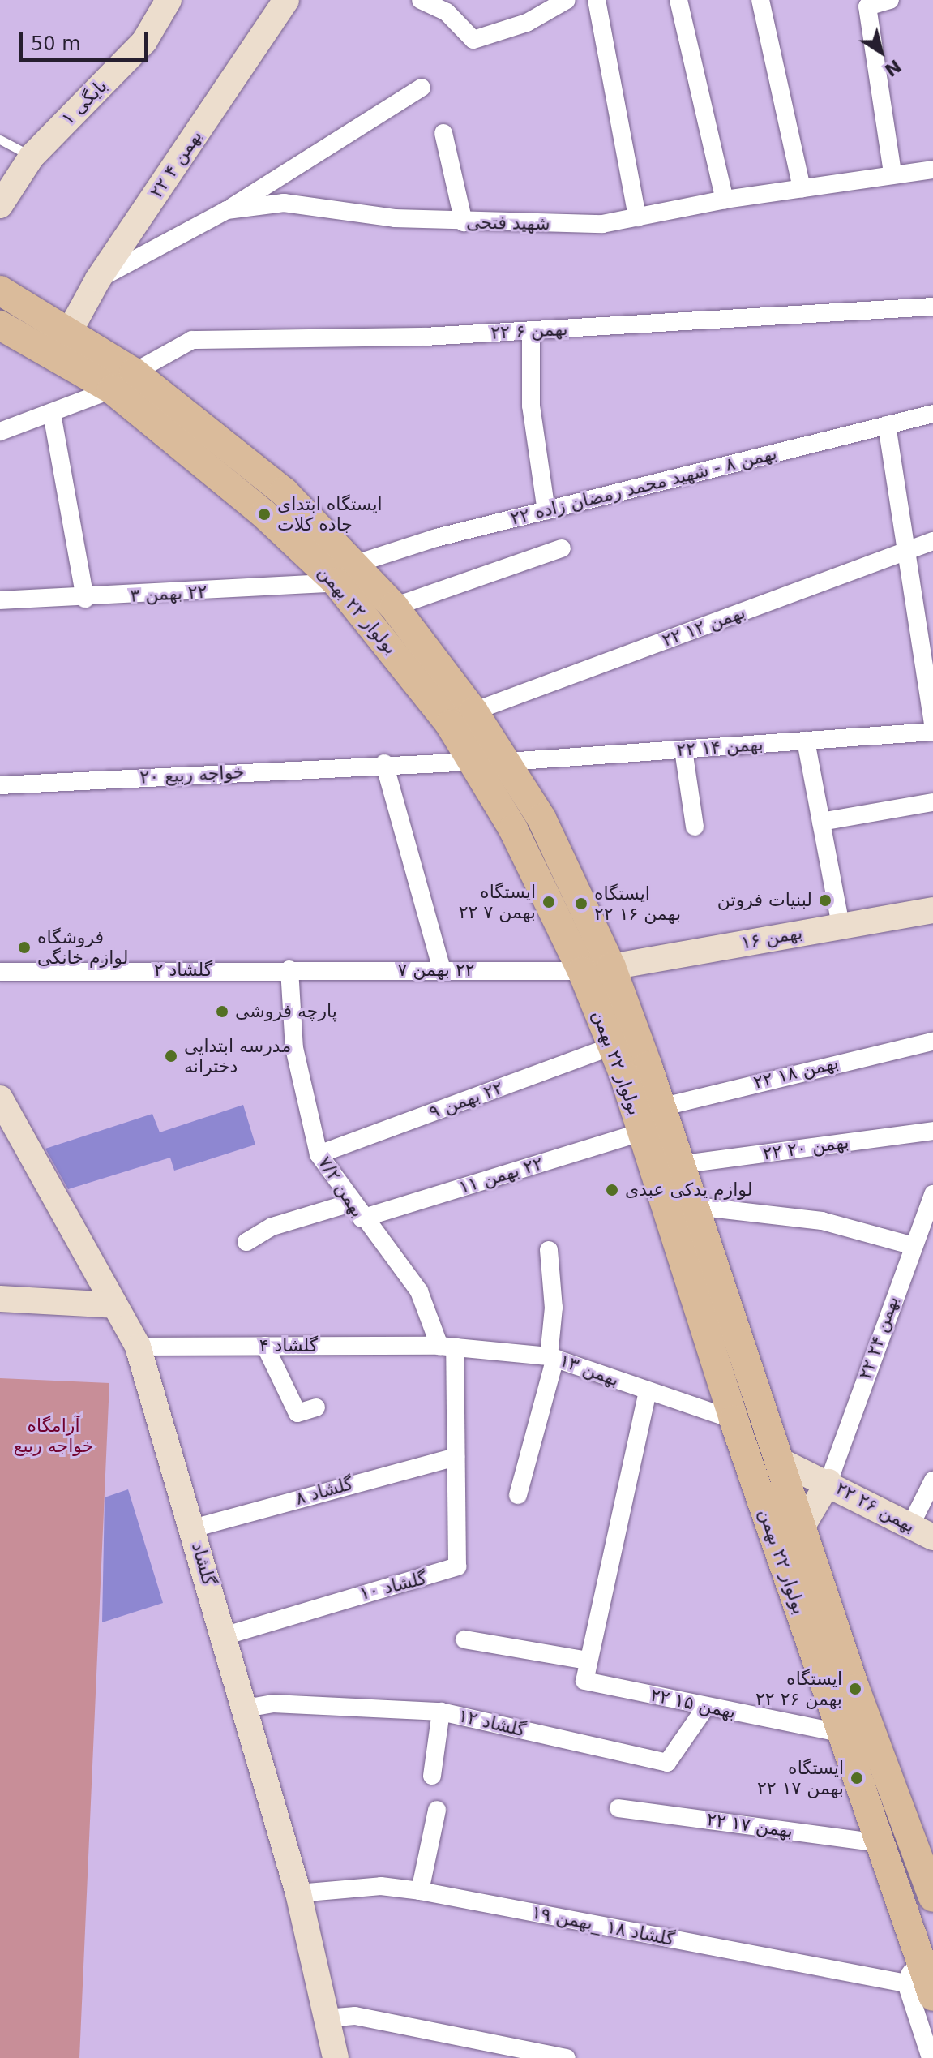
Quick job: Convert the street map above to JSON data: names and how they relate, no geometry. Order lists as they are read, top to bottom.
{
  "streets": {
    "main road": ["بولوار ۲۲ بهمن"],
    "street": [
      "بایگی ۱",
      "۲۲ بهمن ۴",
      "شهید فتحی",
      "۲۲ بهمن ۶",
      "۲۲ بهمن ۸ - شهید محمد رمضان زاده",
      "٢٢ بهمن ۳",
      "۲۲ بهمن ۱۲",
      "۲۲ بهمن ۱۴",
      "خواجه ربیع ۲۰",
      "بهمن ۱۶",
      "گلشاد ۲",
      "٢٢ بهمن ٧",
      "۲۲ بهمن ۱۸",
      "٢٢ بهمن ۹",
      "۲۲ بهمن ۲۰",
      "٢٢ بهمن ١١",
      "بهمن ۷/۲",
      "۲۲ بهمن ۲۴",
      "گلشاد ۴",
      "بهمن ۱۳",
      "گلشاد ۸",
      "۲۲ بهمن ۲۶",
      "گلشاد",
      "گلشاد ۱۰",
      "۲۲ بهمن ۱۵",
      "گلشاد ۱۲",
      "۲۲ بهمن ۱۷",
      "گلشاد ۱۸ _بهمن ۱۹"
    ]
  },
  "crossings": [
    ["۲۲ بهمن ۴", "شهید فتحی"],
    ["۲۲ بهمن ۴", "بولوار ۲۲ بهمن"],
    ["۲۲ بهمن ۶", "بولوار ۲۲ بهمن"],
    ["۲۲ بهمن ۸ - شهید محمد رمضان زاده", "٢٢ بهمن ۳"],
    ["۲۲ بهمن ۸ - شهید محمد رمضان زاده", "بولوار ۲۲ بهمن"],
    ["٢٢ بهمن ۳", "بولوار ۲۲ بهمن"],
    ["بولوار ۲۲ بهمن", "۲۲ بهمن ۱۲"],
    ["بولوار ۲۲ بهمن", "۲۲ بهمن ۱۴"],
    ["بولوار ۲۲ بهمن", "خواجه ربیع ۲۰"],
    ["بولوار ۲۲ بهمن", "بهمن ۱۶"],
    ["بولوار ۲۲ بهمن", "٢٢ بهمن ٧"],
    ["بولوار ۲۲ بهمن", "۲۲ بهمن ۱۸"],
    ["بولوار ۲۲ بهمن", "٢٢ بهمن ۹"],
    ["بولوار ۲۲ بهمن", "۲۲ بهمن ۲۰"],
    ["بولوار ۲۲ بهمن", "٢٢ بهمن ١١"],
    ["بولوار ۲۲ بهمن", "بهمن ۱۳"],
    ["بولوار ۲۲ بهمن", "۲۲ بهمن ۲۶"],
    ["بولوار ۲۲ بهمن", "۲۲ بهمن ۱۵"],
    ["بولوار ۲۲ بهمن", "۲۲ بهمن ۱۷"],
    ["گلشاد ۲", "٢٢ بهمن ٧"],
    ["گلشاد ۲", "بهمن ۷/۲"],
    ["٢٢ بهمن ٧", "بهمن ۷/۲"],
    ["٢٢ بهمن ۹", "بهمن ۷/۲"],
    ["٢٢ بهمن ١١", "بهمن ۷/۲"],
    ["بهمن ۷/۲", "گلشاد ۴"],
    ["بهمن ۷/۲", "بهمن ۱۳"],
    ["۲۲ بهمن ۲۴", "۲۲ بهمن ۲۶"],
    ["گلشاد ۴", "بهمن ۱۳"],
    ["گلشاد ۴", "گلشاد"],
    ["گلشاد ۸", "گلشاد"],
    ["گلشاد ۸", "گلشاد ۱۰"],
    ["گلشاد", "گلشاد ۱۰"],
    ["گلشاد", "گلشاد ۱۲"],
    ["گلشاد", "گلشاد ۱۸ _بهمن ۱۹"],
    ["۲۲ بهمن ۱۵", "گلشاد ۱۲"]
  ],
  "parks": ["آرامگاه خواجه ربیع"],
  "places": [
    "ایستگاه ابتدای جاده کلات",
    "لبنیات فروتن",
    "ایستگاه ۲۲ بهمن ۷",
    "ایستگاه ۲۲ بهمن ۱۶",
    "فروشگاه لوازم خانگی",
    "پارچه فروشی",
    "مدرسه ابتدایی دخترانه",
    "لوازم یدکی عبدی",
    "ایستگاه ۲۲ بهمن ۲۶",
    "ایستگاه ۲۲ بهمن ۱۷"
  ],
  "scale_bar": "50 m",
  "north": "bottom right"
}
